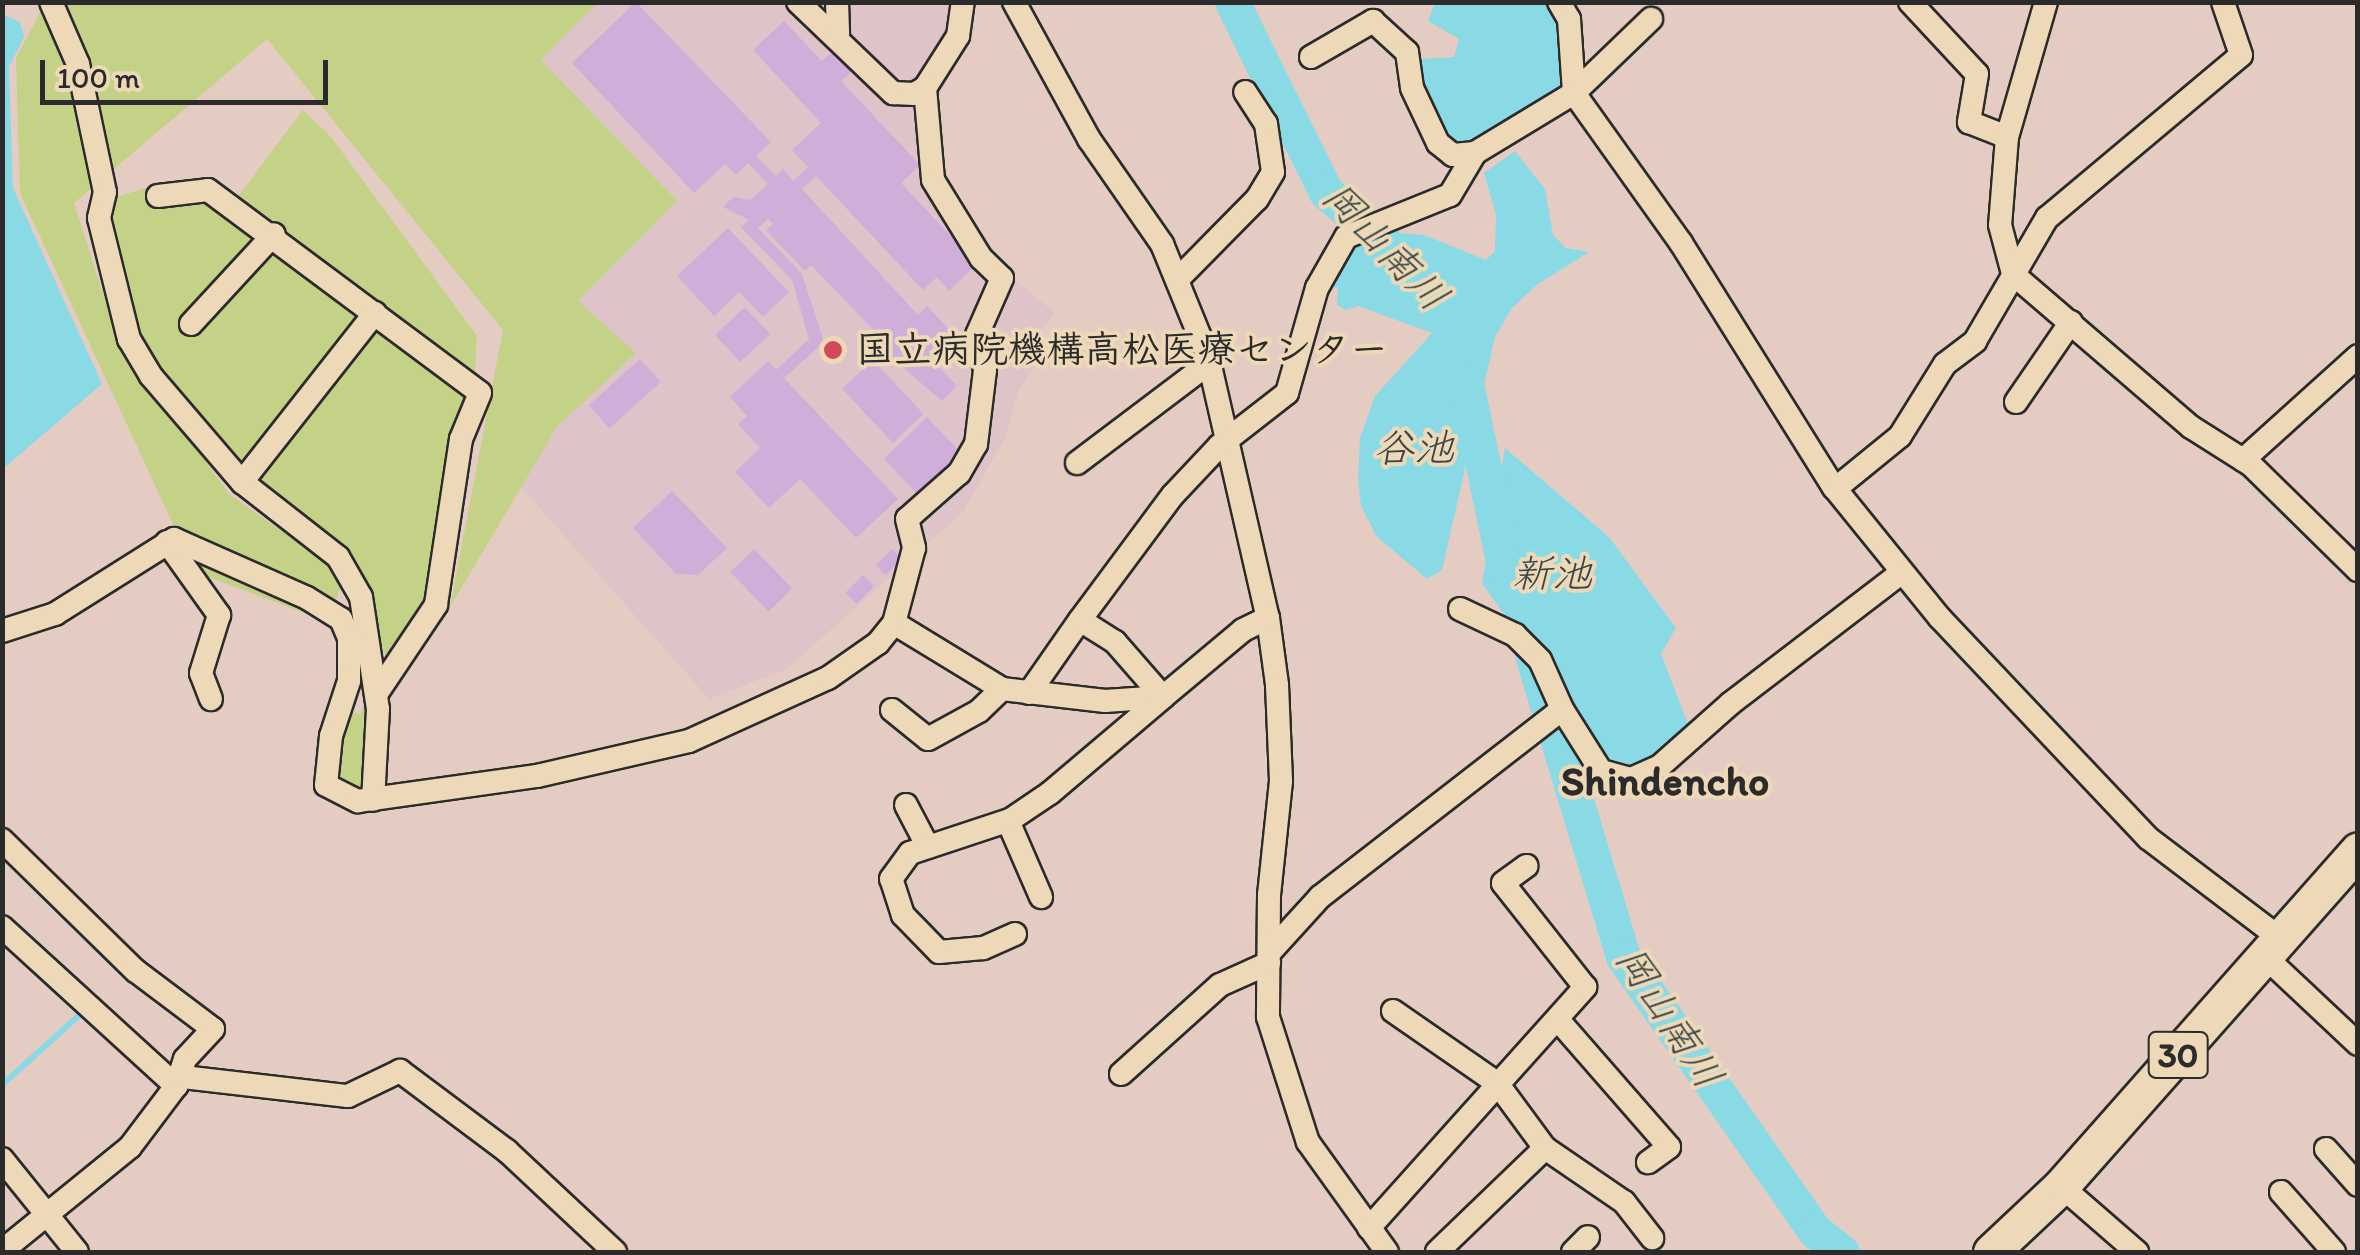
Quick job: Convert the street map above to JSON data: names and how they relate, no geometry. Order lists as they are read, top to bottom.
{
  "streets": {
    "main road": ["30"]
  },
  "districts": ["Shindencho"],
  "water": ["岡山南川", "谷池", "新池"],
  "places": ["国立病院機構高松医療センター"],
  "scale_bar": "100 m"
}
